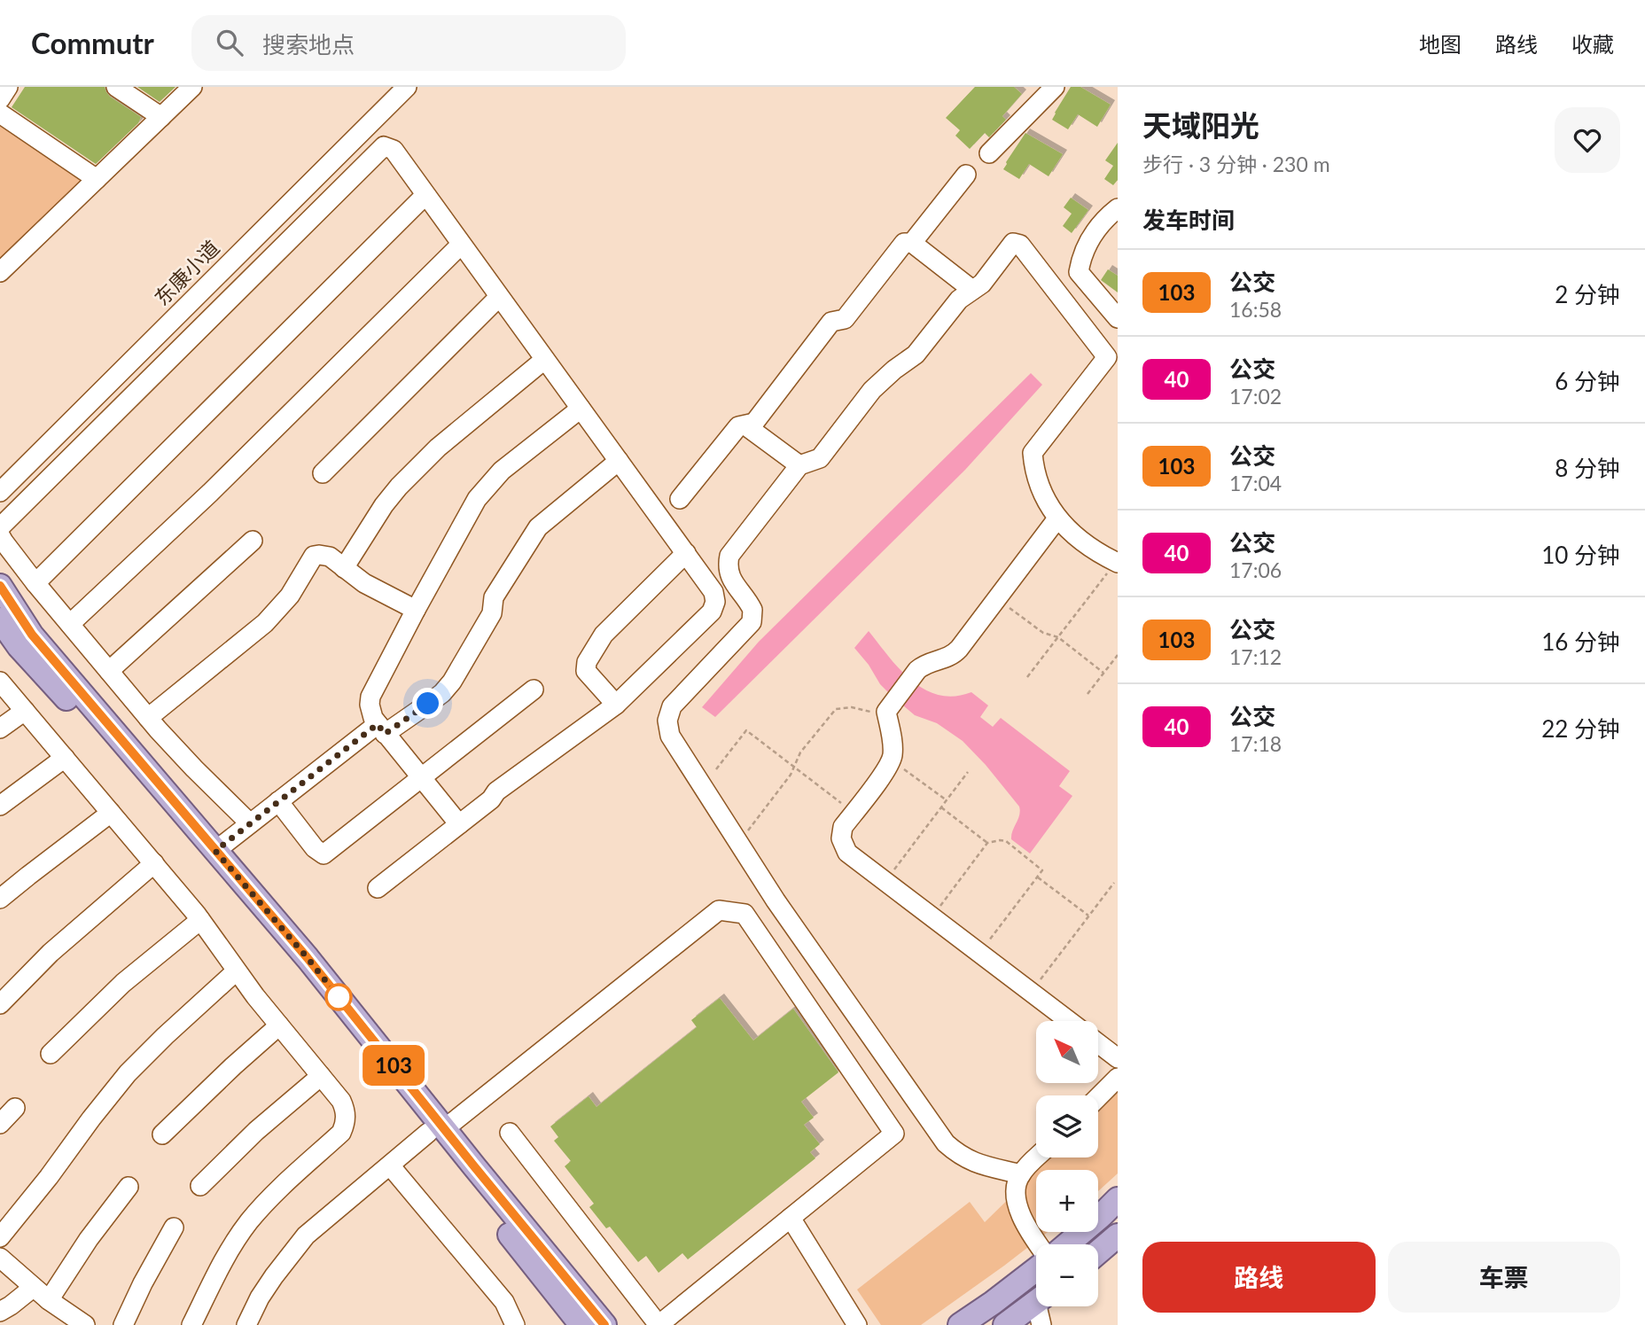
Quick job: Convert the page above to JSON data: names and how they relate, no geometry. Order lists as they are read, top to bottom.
{
  "streets": {
    "street": ["东康小道"]
  },
  "lines": ["bus line 103"],
  "north": "top left",
  "page": {
    "header": "Commutr",
    "search": "搜索地点",
    "nav": ["地图", "路线", "收藏"],
    "on_map": "103",
    "heading": [
      ["天域阳光", "步行 · 3 分钟 · 230 m"],
      "发车时间"
    ],
    "list": [
      {
        "mark": "103",
        "name": "公交",
        "note": "16:58",
        "value": "2 分钟"
      },
      {
        "mark": "40",
        "name": "公交",
        "note": "17:02",
        "value": "6 分钟"
      },
      {
        "mark": "103",
        "name": "公交",
        "note": "17:04",
        "value": "8 分钟"
      },
      {
        "mark": "40",
        "name": "公交",
        "note": "17:06",
        "value": "10 分钟"
      },
      {
        "mark": "103",
        "name": "公交",
        "note": "17:12",
        "value": "16 分钟"
      },
      {
        "mark": "40",
        "name": "公交",
        "note": "17:18",
        "value": "22 分钟"
      }
    ],
    "map_buttons": ["+", "−"],
    "buttons": ["路线", "车票"]
  }
}
